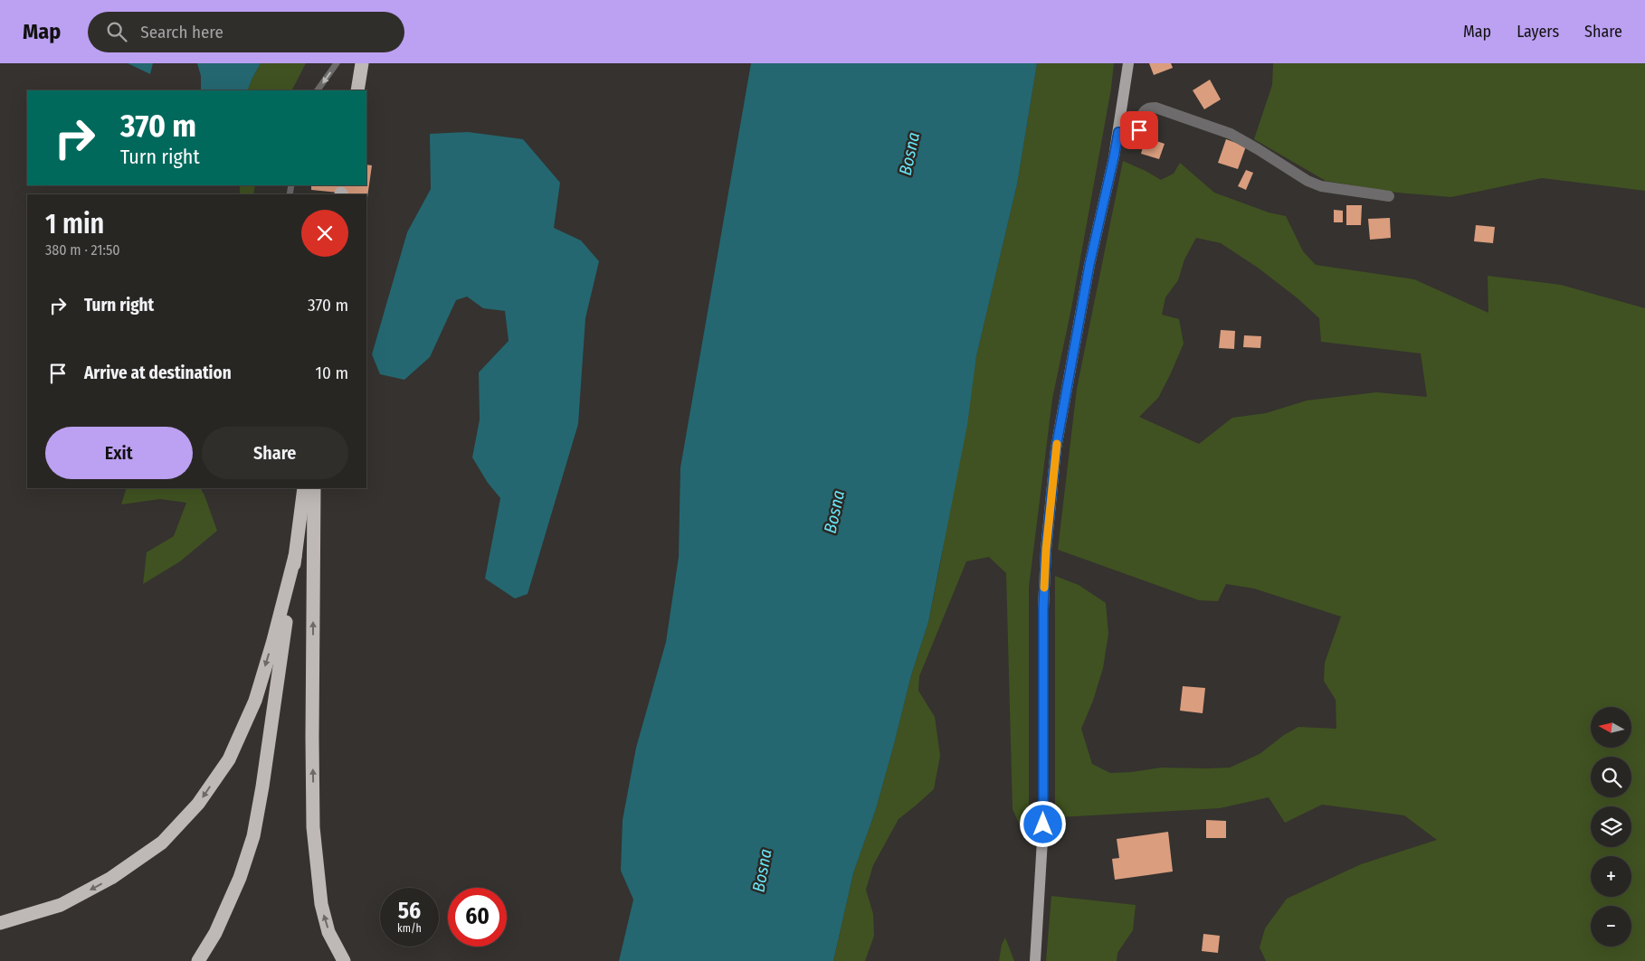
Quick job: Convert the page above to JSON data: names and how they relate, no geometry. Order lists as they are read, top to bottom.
{
  "water": ["Bosna"],
  "north": "left",
  "page": {
    "header": "Map",
    "search": "Search here",
    "nav": ["Map", "Layers", "Share"],
    "turn": ["370 m", "Turn right"],
    "heading": ["1 min", "380 m · 21:50"],
    "list": [
      {
        "name": "Turn right",
        "value": "370 m"
      },
      {
        "name": "Arrive at destination",
        "value": "10 m"
      }
    ],
    "buttons": ["Exit", "Share"],
    "map_buttons": ["+", "−"],
    "speed": "56 km/h",
    "limit": "60"
  }
}
